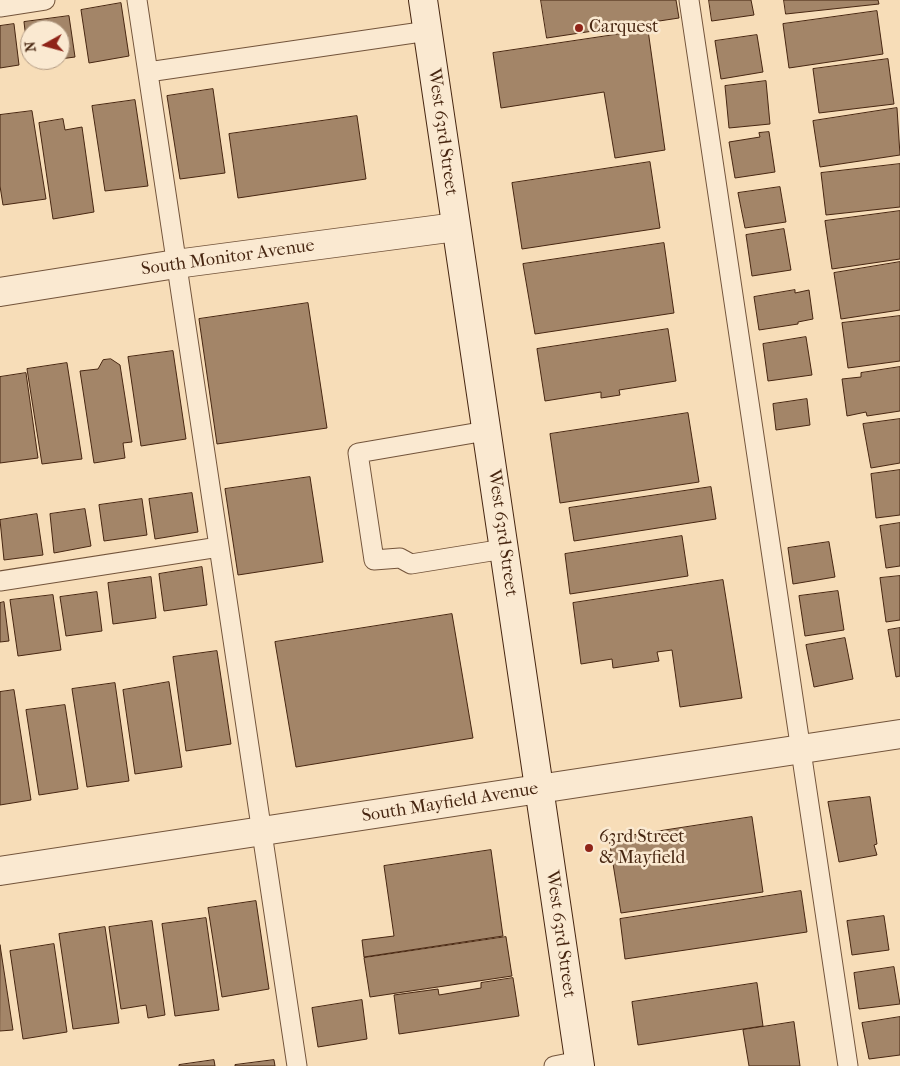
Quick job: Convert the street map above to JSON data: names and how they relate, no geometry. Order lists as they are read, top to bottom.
{
  "streets": {
    "street": ["West 63rd Street", "South Monitor Avenue", "South Mayfield Avenue"]
  },
  "crossings": [
    ["West 63rd Street", "South Monitor Avenue"],
    ["West 63rd Street", "South Mayfield Avenue"]
  ],
  "places": ["Carquest", "63rd Street & Mayfield"],
  "north": "left"
}
